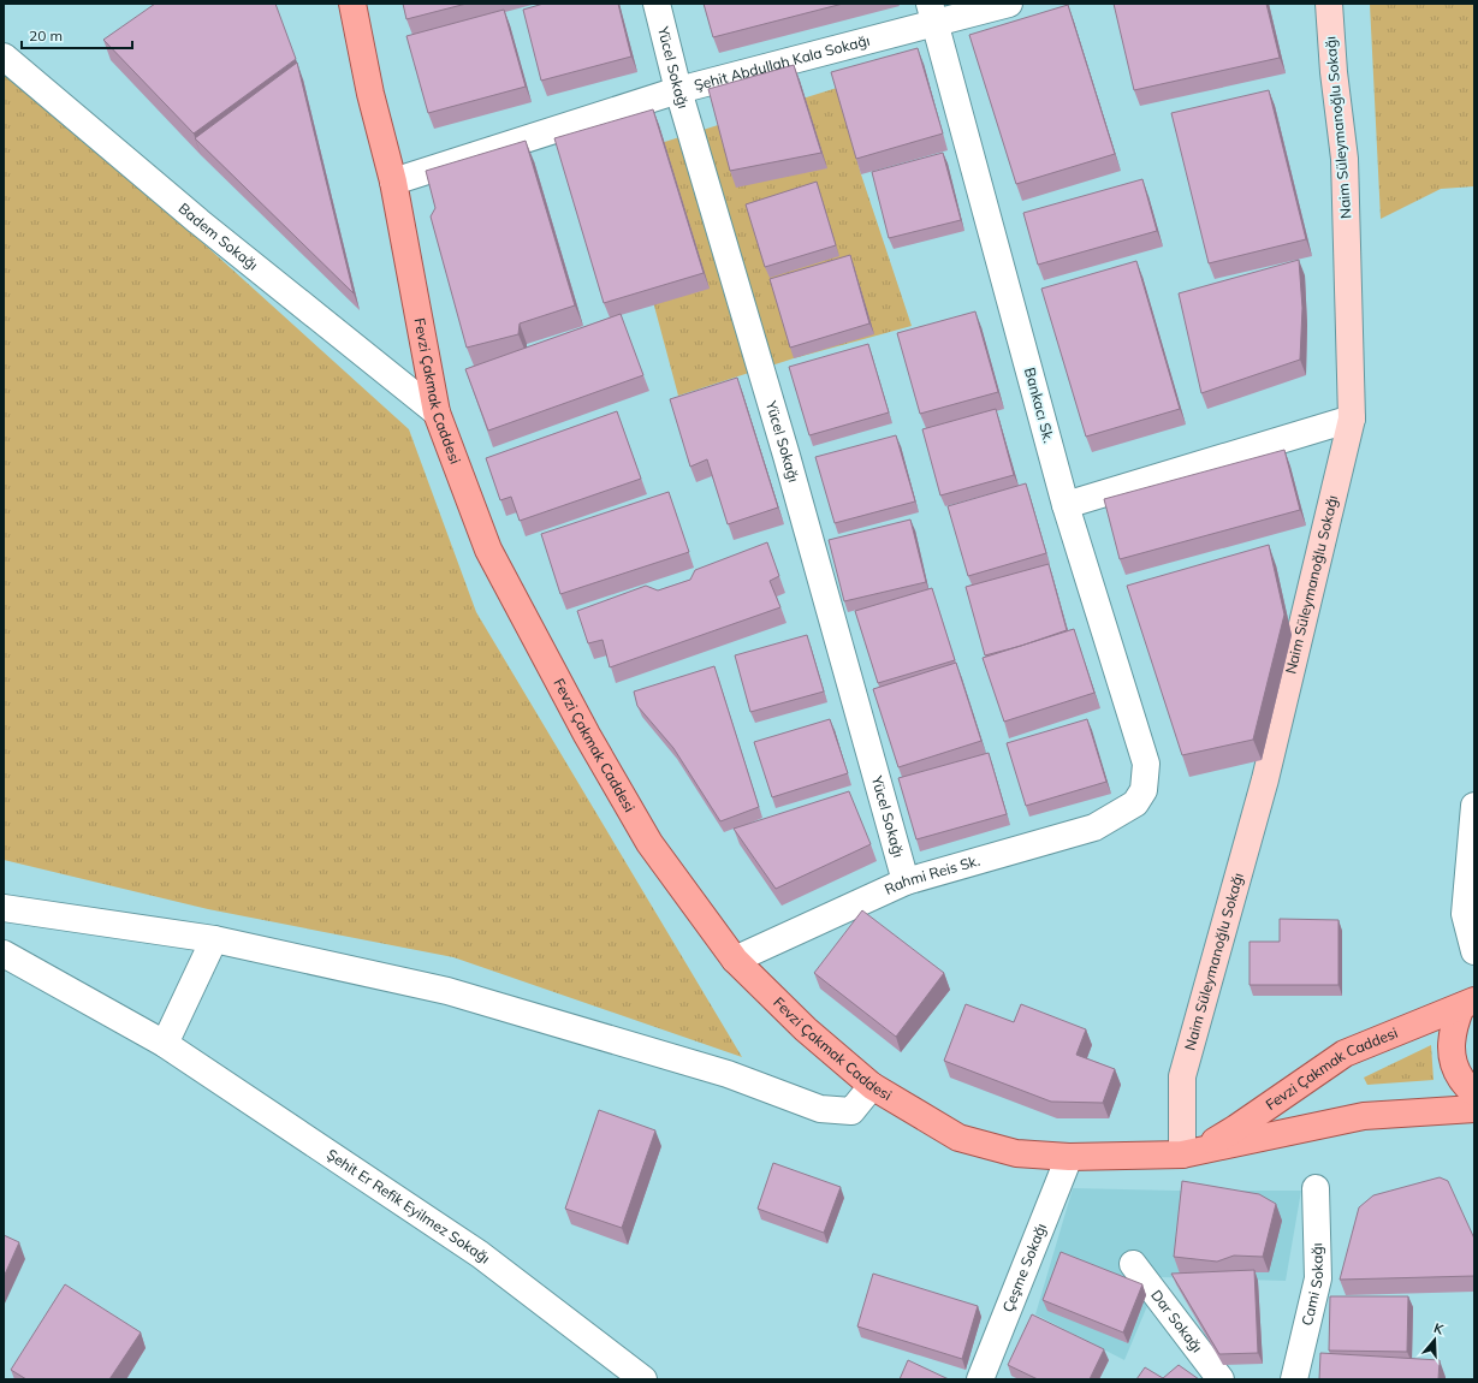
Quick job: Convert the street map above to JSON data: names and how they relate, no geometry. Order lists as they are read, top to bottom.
{
  "streets": {
    "main road": ["Naim Süleymanoğlu Sokağı", "Fevzi Çakmak Caddesi"],
    "street": [
      "Şehit Abdullah Kala Sokağı",
      "Yücel Sokağı",
      "Badem Sokağı",
      "Bankacı Sk.",
      "Rahmi Reis Sk.",
      "Şehit Er Refik Eyilmez Sokağı",
      "Çeşme Sokağı",
      "Cami Sokağı",
      "Dar Sokağı"
    ]
  },
  "crossings": [
    ["Şehit Abdullah Kala Sokağı", "Yücel Sokağı"],
    ["Şehit Abdullah Kala Sokağı", "Fevzi Çakmak Caddesi"],
    ["Şehit Abdullah Kala Sokağı", "Bankacı Sk."],
    ["Yücel Sokağı", "Rahmi Reis Sk."],
    ["Naim Süleymanoğlu Sokağı", "Fevzi Çakmak Caddesi"],
    ["Badem Sokağı", "Fevzi Çakmak Caddesi"],
    ["Fevzi Çakmak Caddesi", "Rahmi Reis Sk."],
    ["Fevzi Çakmak Caddesi", "Çeşme Sokağı"],
    ["Bankacı Sk.", "Rahmi Reis Sk."]
  ],
  "scale_bar": "20 m",
  "north": "top"
}
